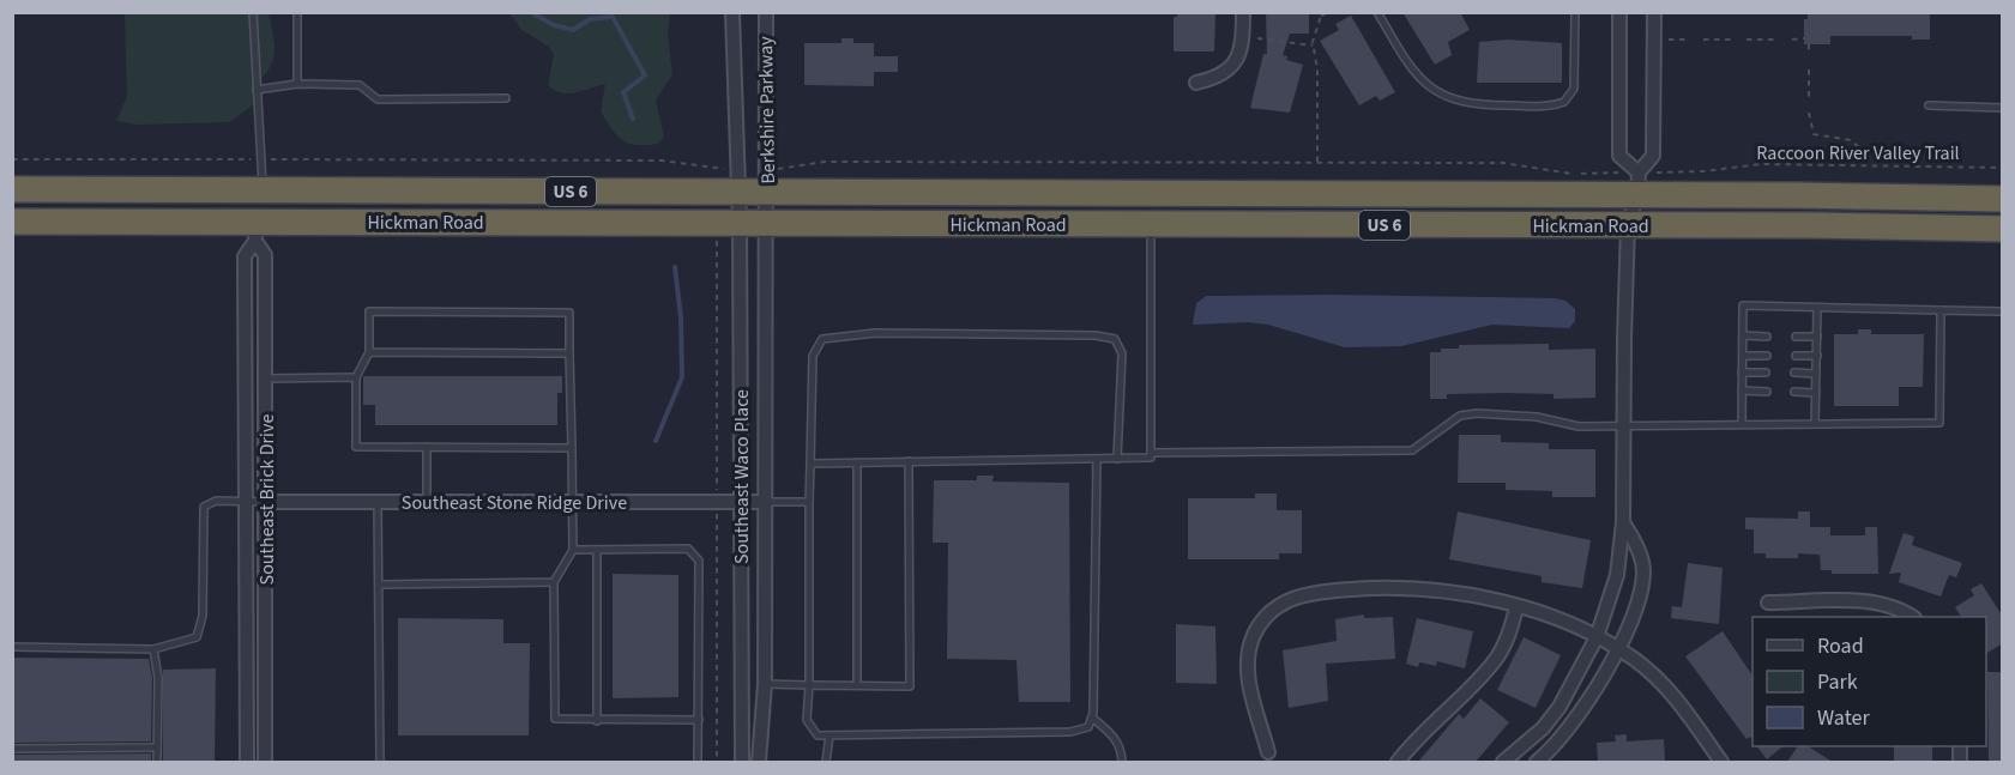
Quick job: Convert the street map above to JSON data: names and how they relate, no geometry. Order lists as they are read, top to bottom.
{
  "streets": {
    "highway": ["US 6", "Hickman Road"],
    "street": [
      "Berkshire Parkway",
      "Southeast Waco Place",
      "Southeast Brick Drive",
      "Southeast Stone Ridge Drive"
    ],
    "path": ["Raccoon River Valley Trail"]
  },
  "crossings": [
    ["Berkshire Parkway", "Hickman Road"],
    ["Berkshire Parkway", "Southeast Waco Place"],
    ["Hickman Road", "Southeast Waco Place"],
    ["Hickman Road", "Southeast Brick Drive"],
    ["Southeast Waco Place", "Southeast Stone Ridge Drive"],
    ["Southeast Brick Drive", "Southeast Stone Ridge Drive"]
  ],
  "legend": ["Road", "Park", "Water"]
}
